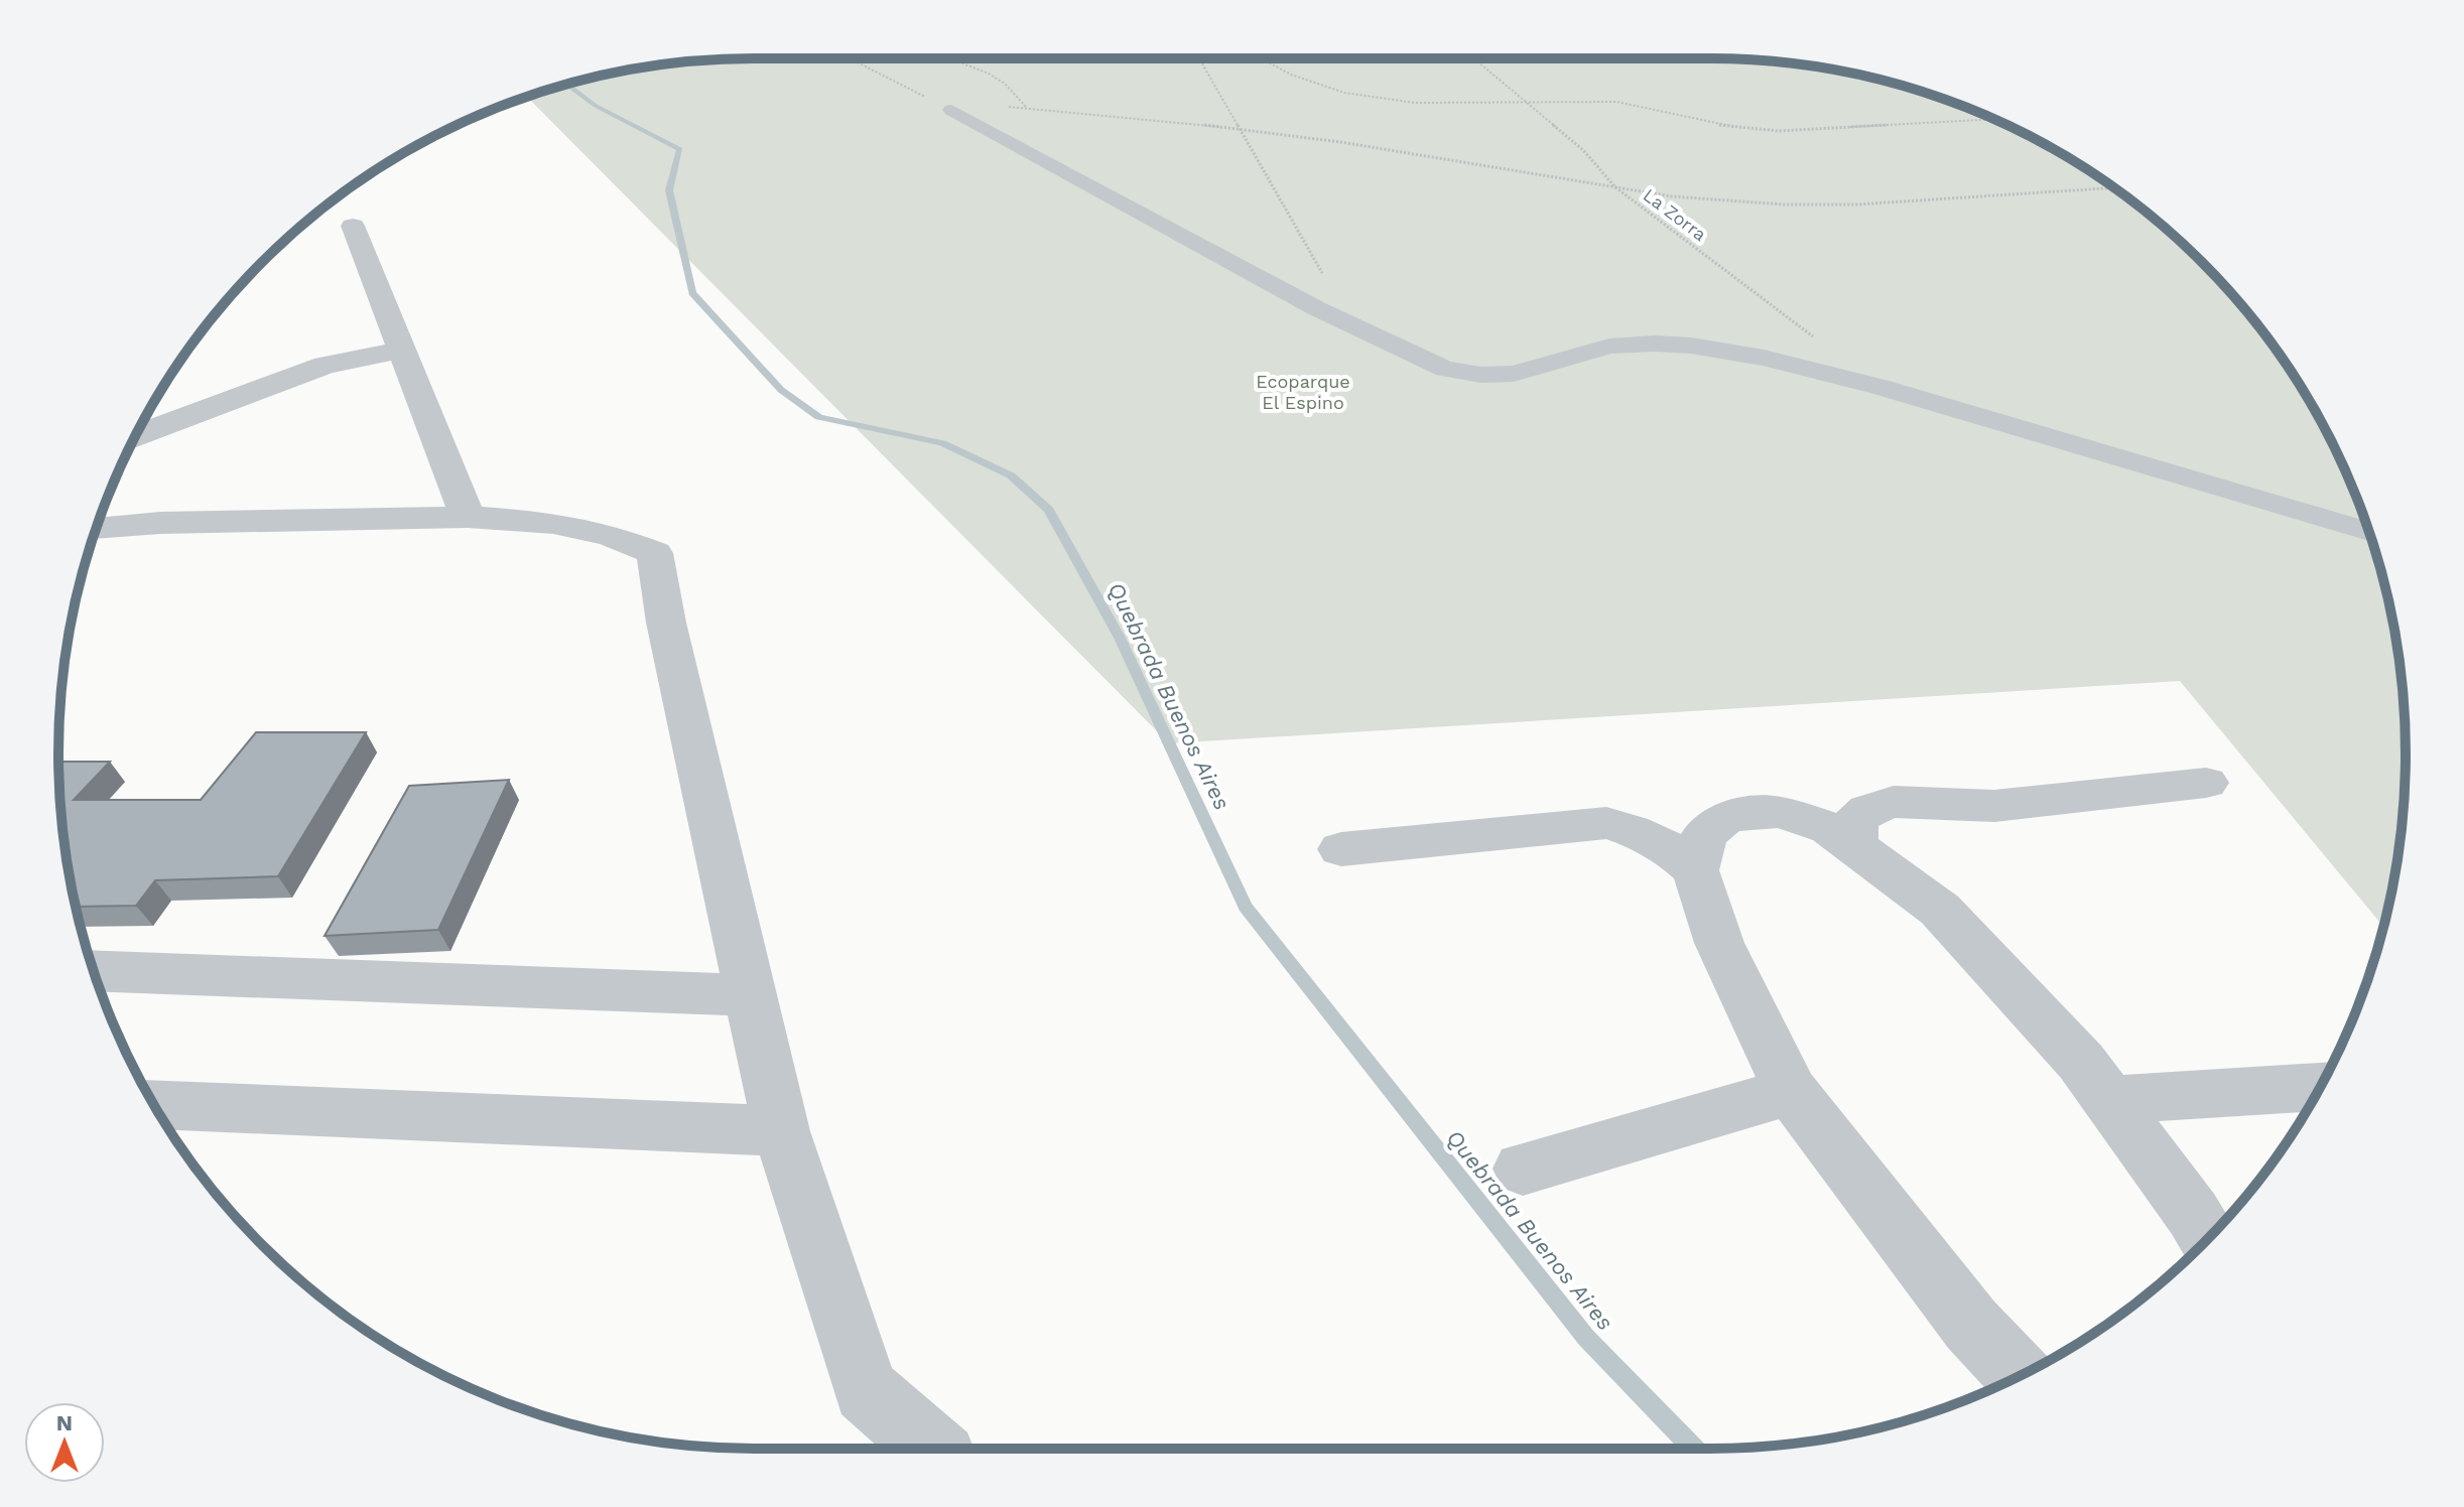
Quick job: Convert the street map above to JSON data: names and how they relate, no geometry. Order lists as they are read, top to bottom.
{
  "streets": {
    "path": ["La Zorra"]
  },
  "water": ["Quebrada Buenos Aires"],
  "parks": ["Ecoparque El Espino"],
  "north": "top"
}
